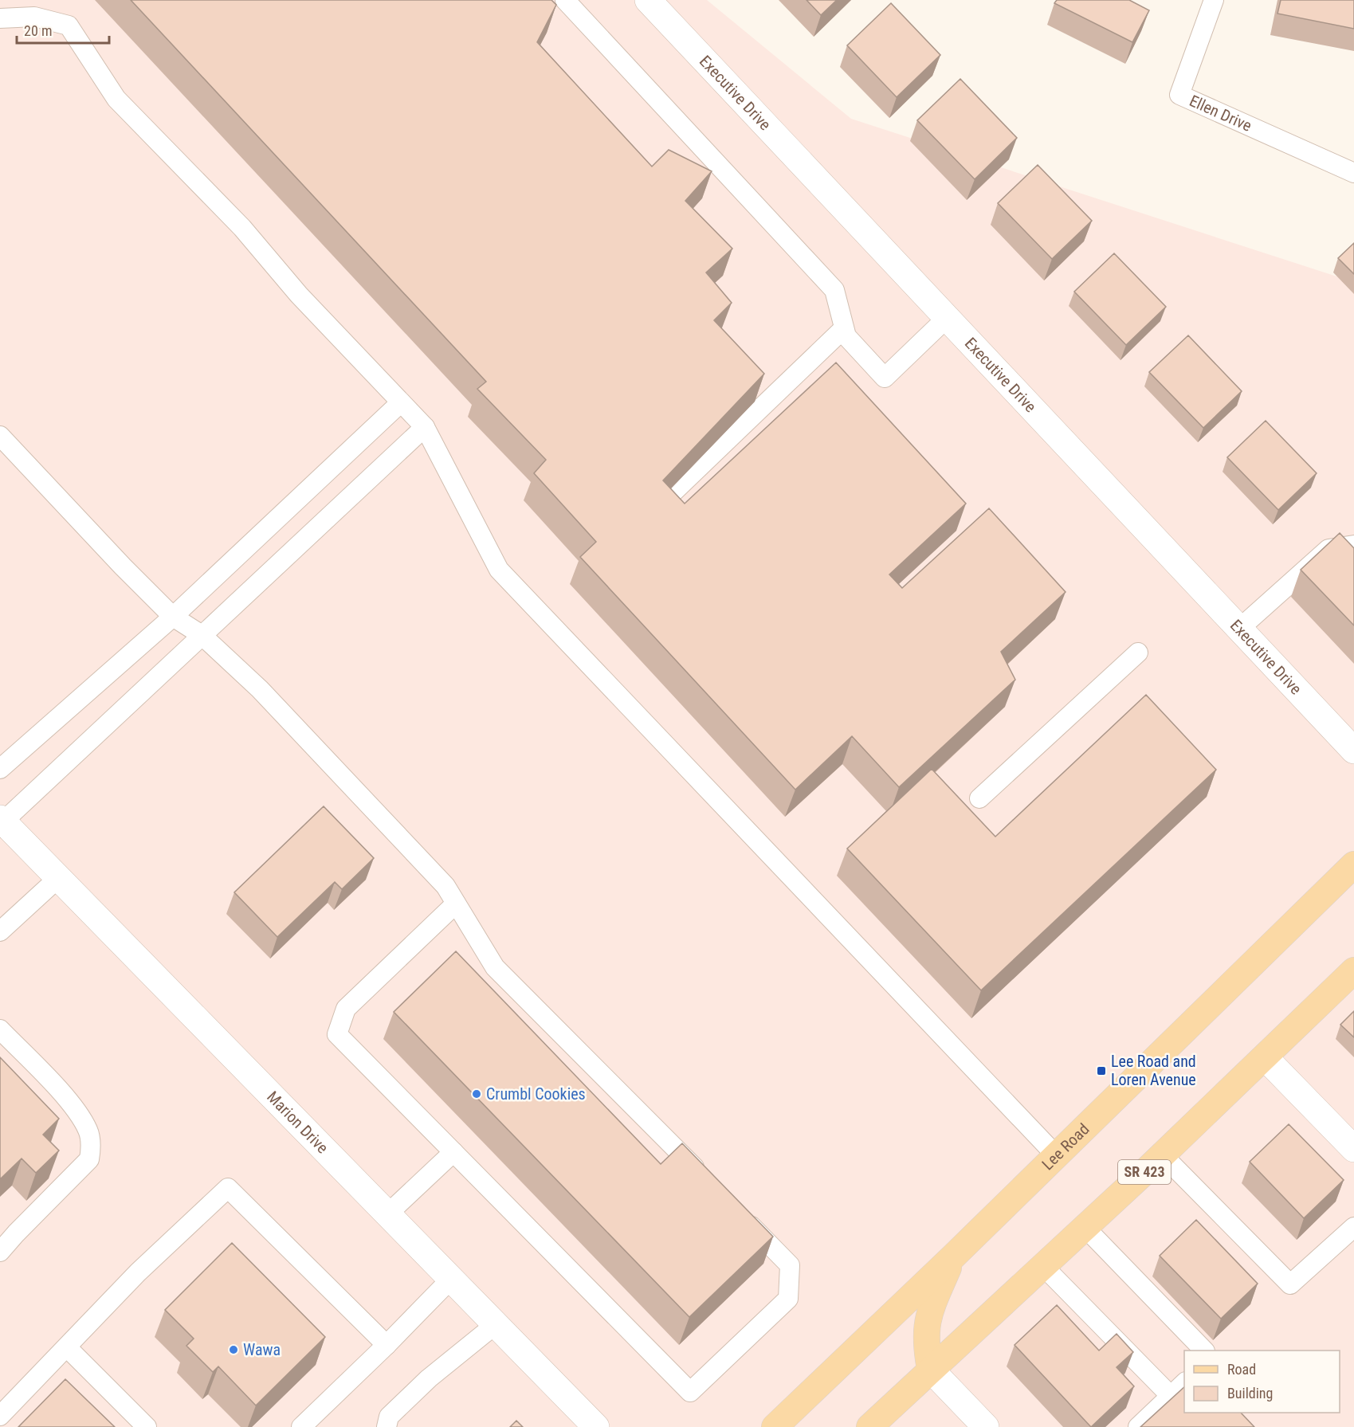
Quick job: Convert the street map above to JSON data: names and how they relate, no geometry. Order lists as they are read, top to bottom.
{
  "streets": {
    "main road": ["Lee Road", "SR 423"],
    "street": ["Executive Drive", "Marion Drive"],
    "lane": ["Ellen Drive"]
  },
  "places": {
    "transit": ["Lee Road and Loren Avenue"],
    "other": ["Crumbl Cookies", "Wawa"]
  },
  "legend": ["Road", "Building"],
  "scale_bar": "20 m"
}
